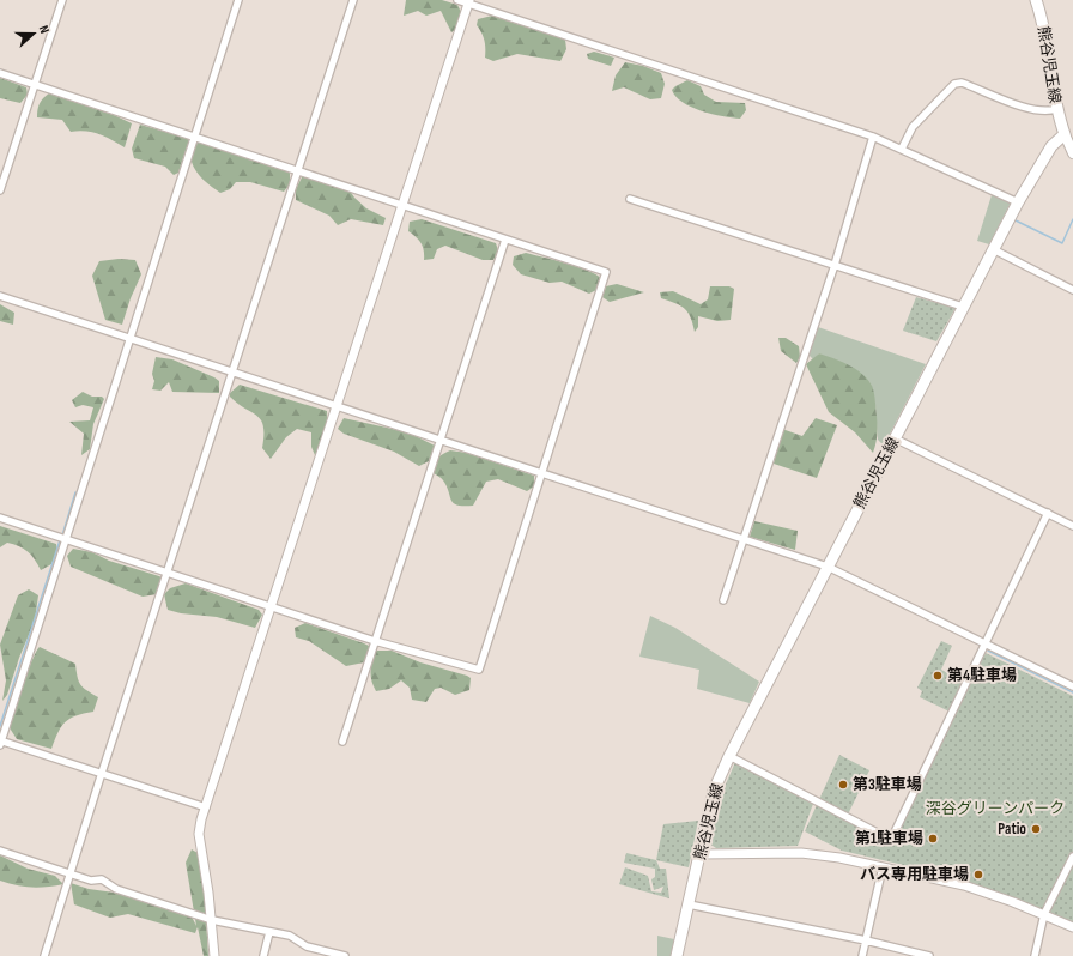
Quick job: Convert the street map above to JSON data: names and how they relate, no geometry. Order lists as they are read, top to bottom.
{
  "streets": {
    "main road": ["熊谷児玉線"]
  },
  "parks": ["深谷グリーンパーク"],
  "places": [
    "第4駐車場",
    "第3駐車場",
    "Patio",
    "第1駐車場",
    "バス専用駐車場"
  ],
  "north": "right"
}
